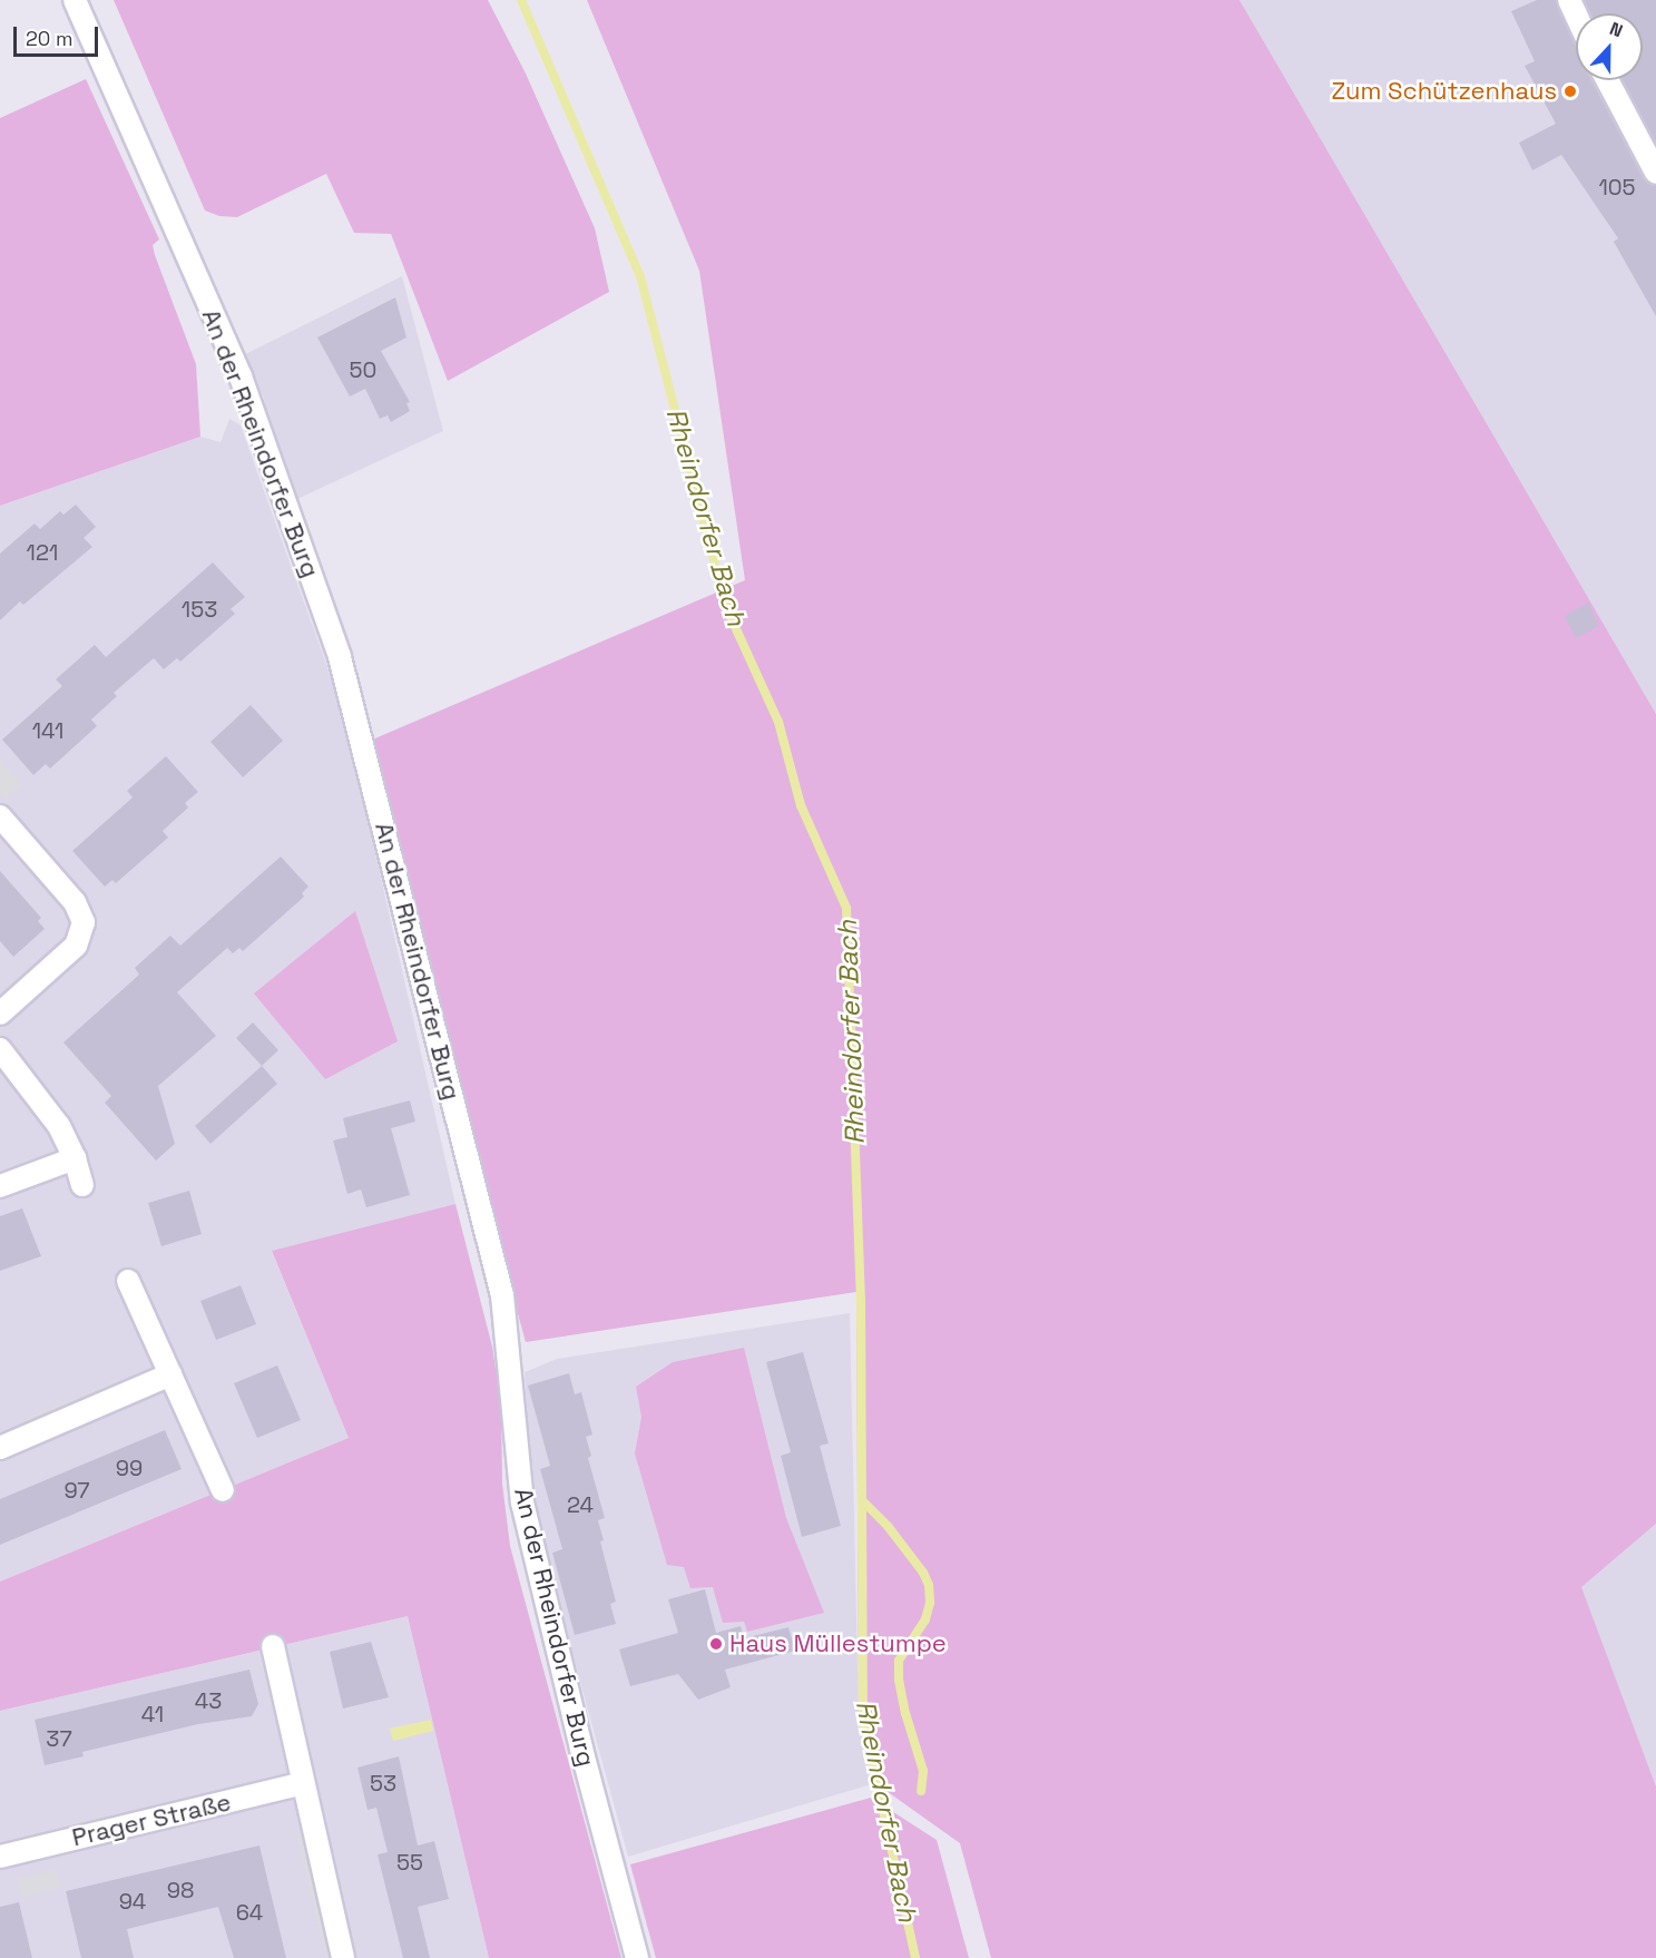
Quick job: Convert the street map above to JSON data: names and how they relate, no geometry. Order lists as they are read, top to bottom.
{
  "streets": {
    "street": ["An der Rheindorfer Burg", "Prager Straße"]
  },
  "water": ["Rheindorfer Bach"],
  "places": ["Zum Schützenhaus", "Haus Müllestumpe"],
  "house_numbers": [
    "105",
    "50",
    "121",
    "153",
    "141",
    "99",
    "97",
    "24",
    "43",
    "41",
    "37",
    "53",
    "55",
    "98",
    "94",
    "64"
  ],
  "scale_bar": "20 m",
  "north": "top"
}
